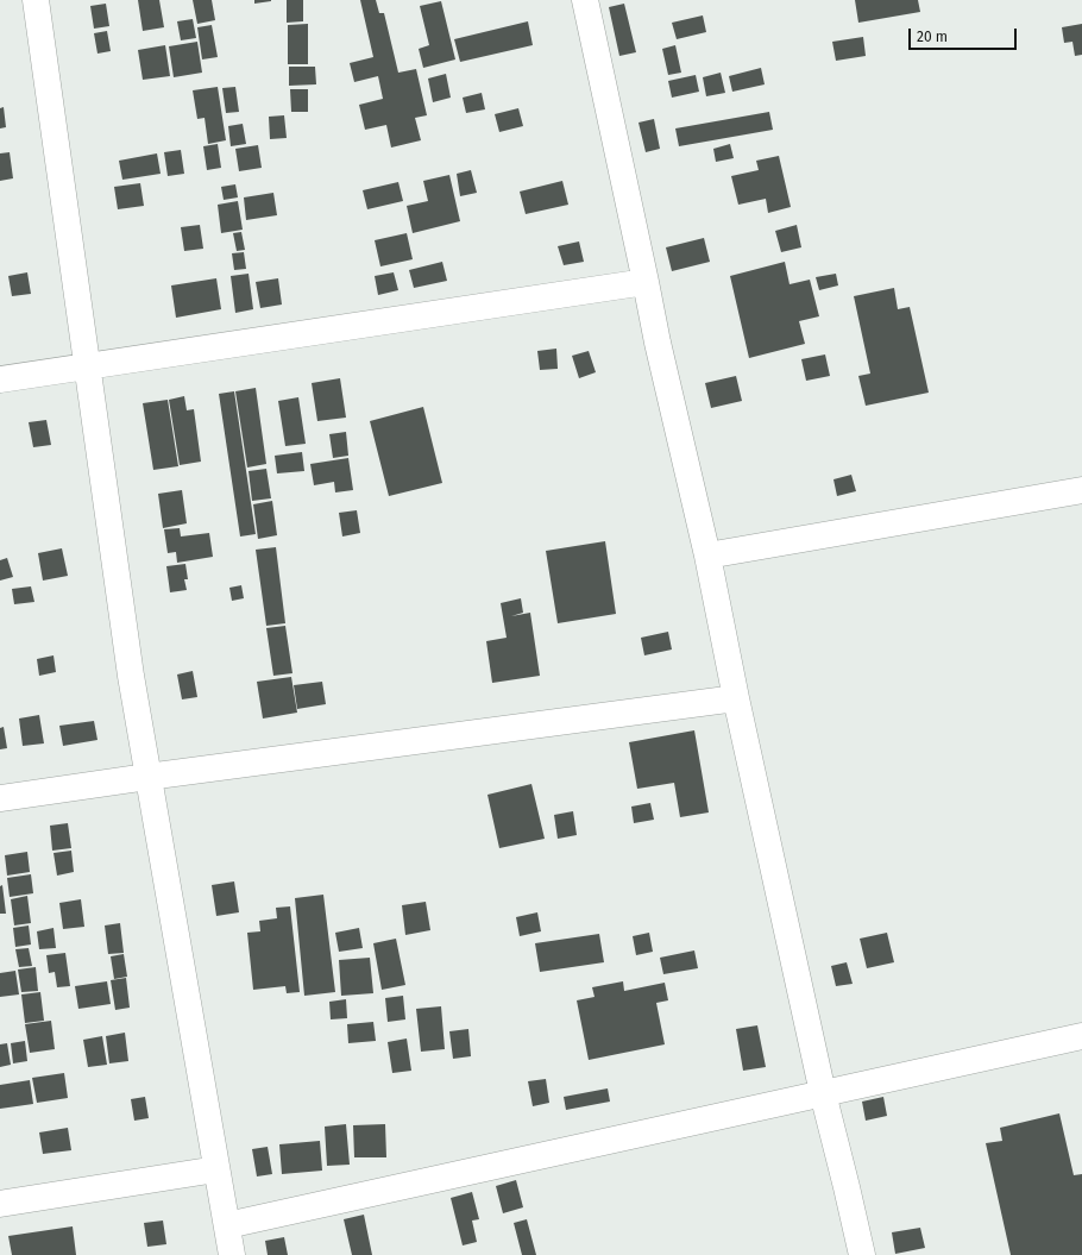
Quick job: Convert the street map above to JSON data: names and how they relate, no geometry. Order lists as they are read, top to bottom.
{
  "scale_bar": "20 m"
}
